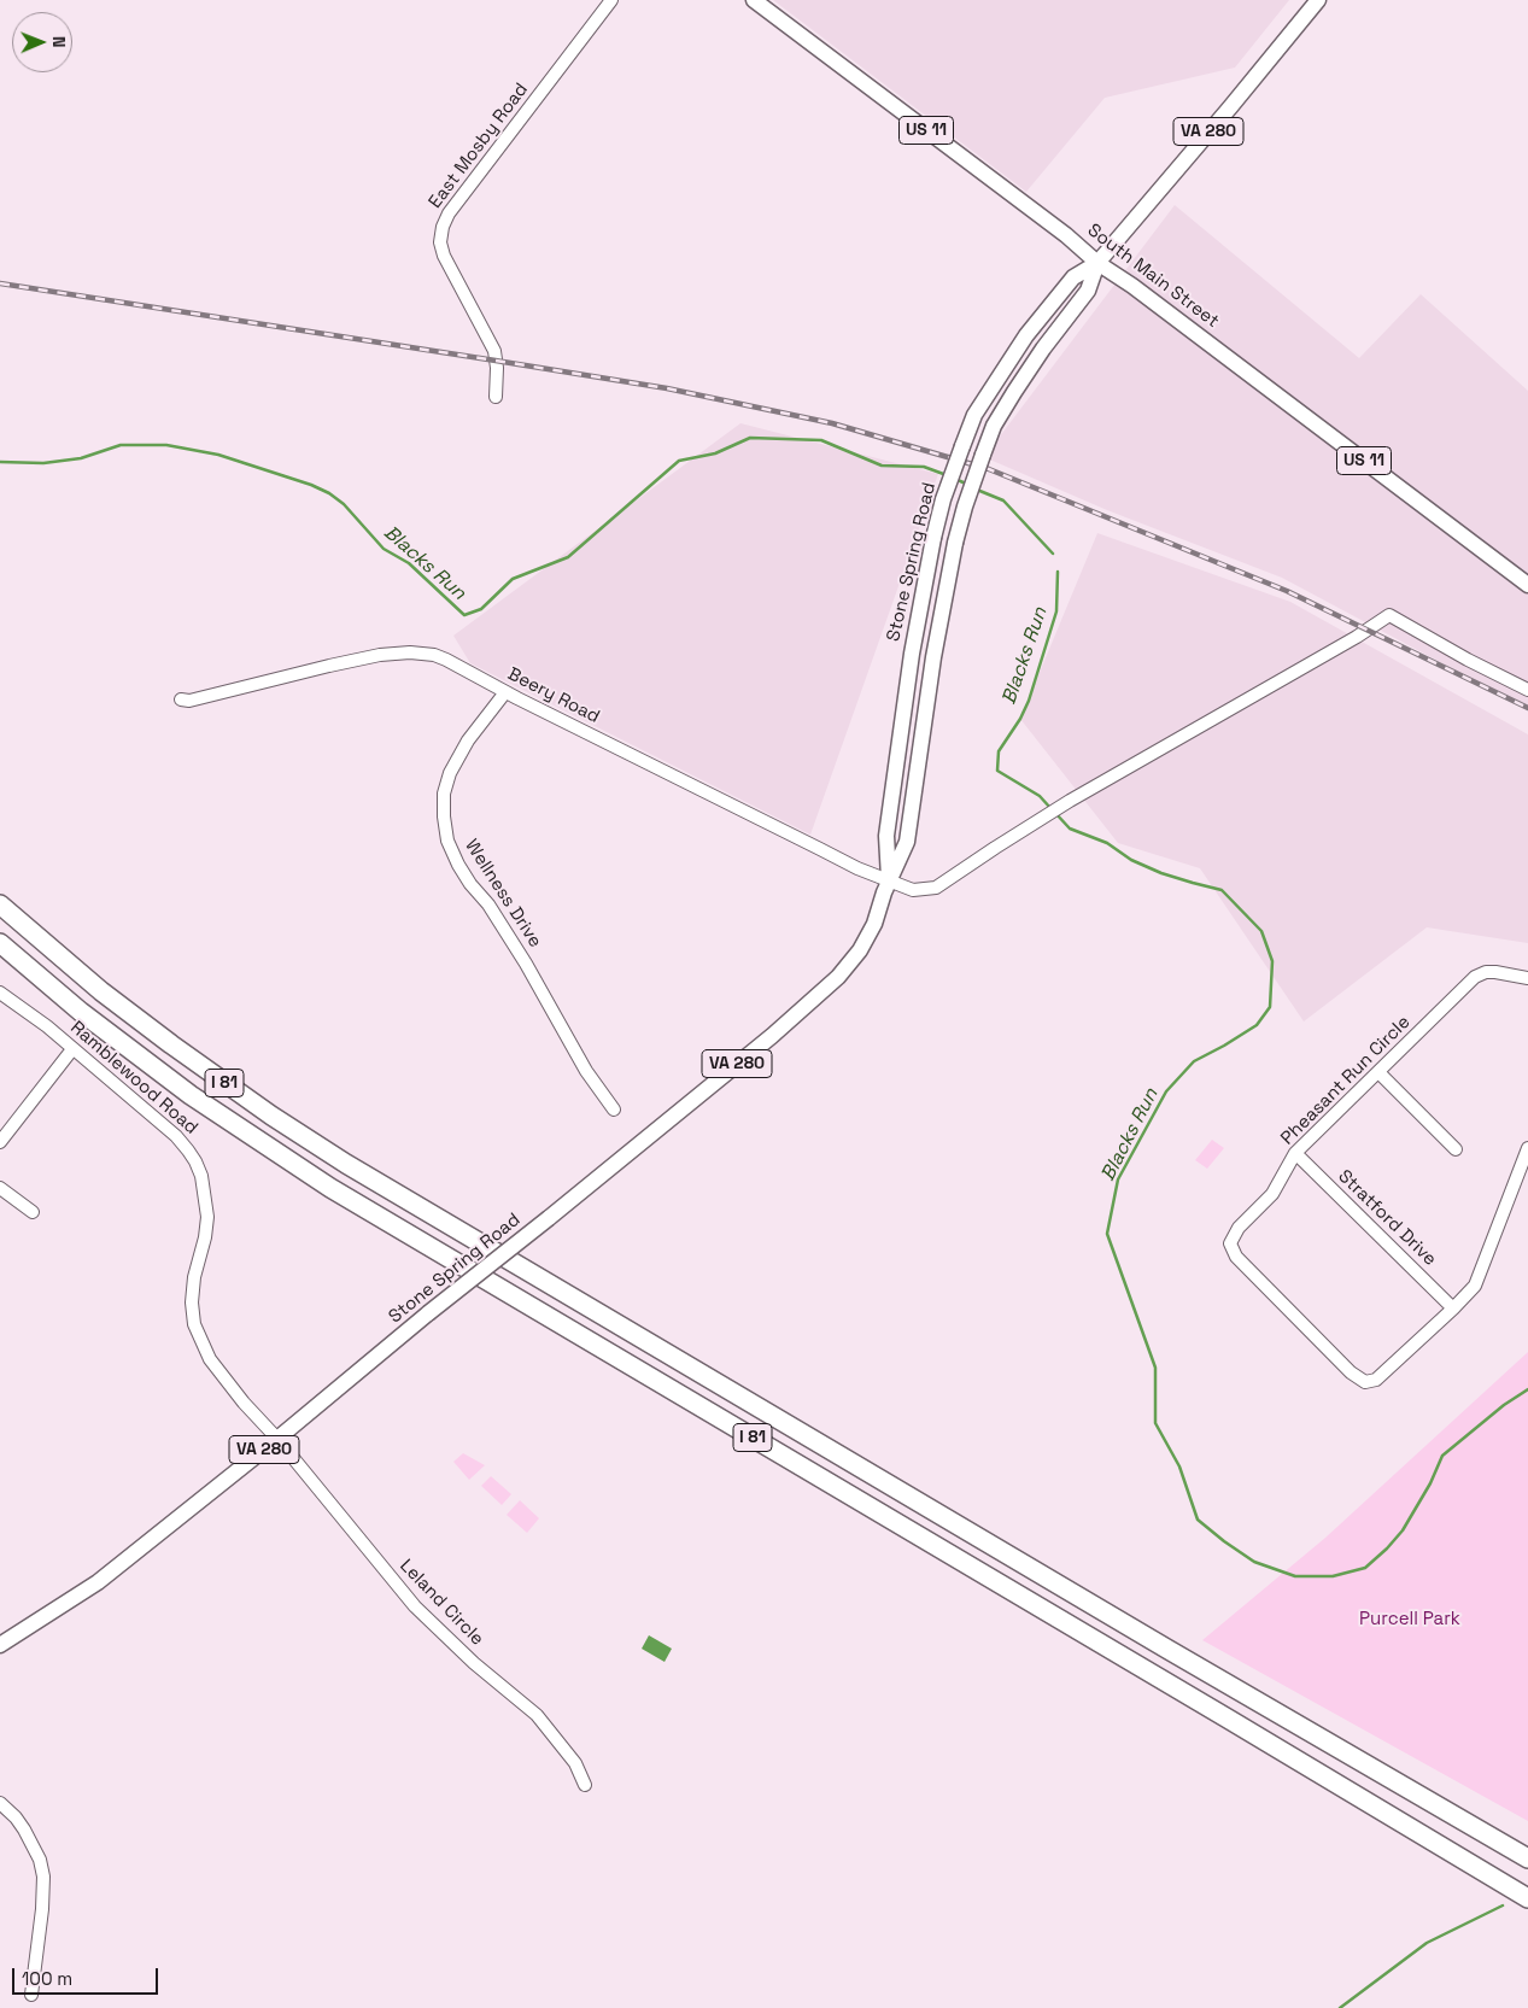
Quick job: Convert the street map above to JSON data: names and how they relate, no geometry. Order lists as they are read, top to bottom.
{
  "streets": {
    "highway": ["I 81"],
    "main road": [
      "US 11",
      "VA 280",
      "South Main Street",
      "Stone Spring Road"
    ],
    "street": [
      "East Mosby Road",
      "Beery Road",
      "Wellness Drive",
      "Ramblewood Road",
      "Pheasant Run Circle",
      "Stratford Drive",
      "Leland Circle"
    ]
  },
  "crossings": [
    ["South Main Street", "Stone Spring Road"],
    ["Stone Spring Road", "Beery Road"],
    ["Stone Spring Road", "Ramblewood Road"],
    ["Stone Spring Road", "Leland Circle"],
    ["Beery Road", "Wellness Drive"],
    ["Ramblewood Road", "Leland Circle"],
    ["Pheasant Run Circle", "Stratford Drive"]
  ],
  "water": ["Blacks Run"],
  "parks": ["Purcell Park"],
  "scale_bar": "100 m",
  "north": "right"
}
